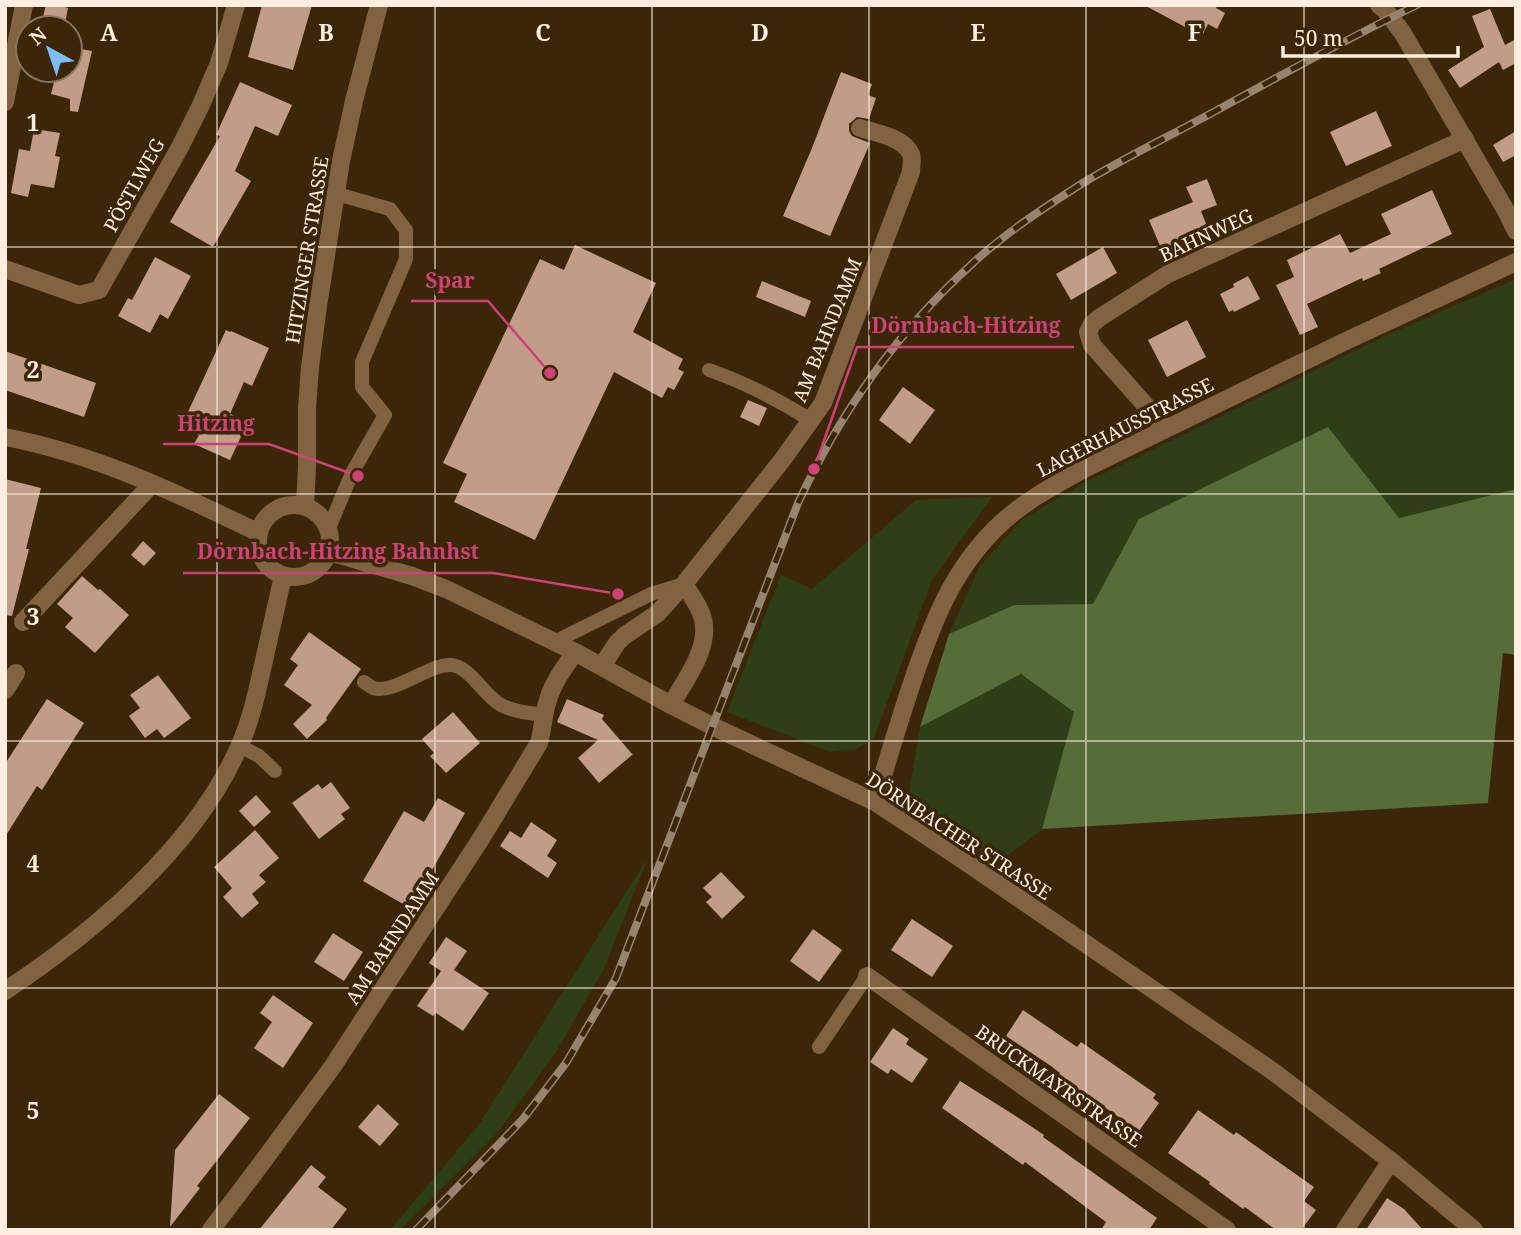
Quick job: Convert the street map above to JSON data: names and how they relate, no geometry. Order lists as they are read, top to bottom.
{
  "streets": {
    "street": [
      "PÖSTLWEG",
      "BAHNWEG",
      "HITZINGER STRASSE",
      "AM BAHNDAMM",
      "LAGERHAUSSTRASSE",
      "DÖRNBACHER STRASSE",
      "BRUCKMAYRSTRASSE"
    ]
  },
  "crossings": [
    ["BAHNWEG", "LAGERHAUSSTRASSE"],
    ["HITZINGER STRASSE", "DÖRNBACHER STRASSE"],
    ["AM BAHNDAMM", "DÖRNBACHER STRASSE"],
    ["LAGERHAUSSTRASSE", "DÖRNBACHER STRASSE"]
  ],
  "places": [
    "Spar",
    "Dörnbach-Hitzing",
    "Hitzing",
    "Dörnbach-Hitzing Bahnhst"
  ],
  "scale_bar": "50 m",
  "north": "top left",
  "grid": {
    "columns": [
      "A",
      "B",
      "C",
      "D",
      "E",
      "F"
    ],
    "rows": [
      "1",
      "2",
      "3",
      "4",
      "5"
    ]
  }
}
